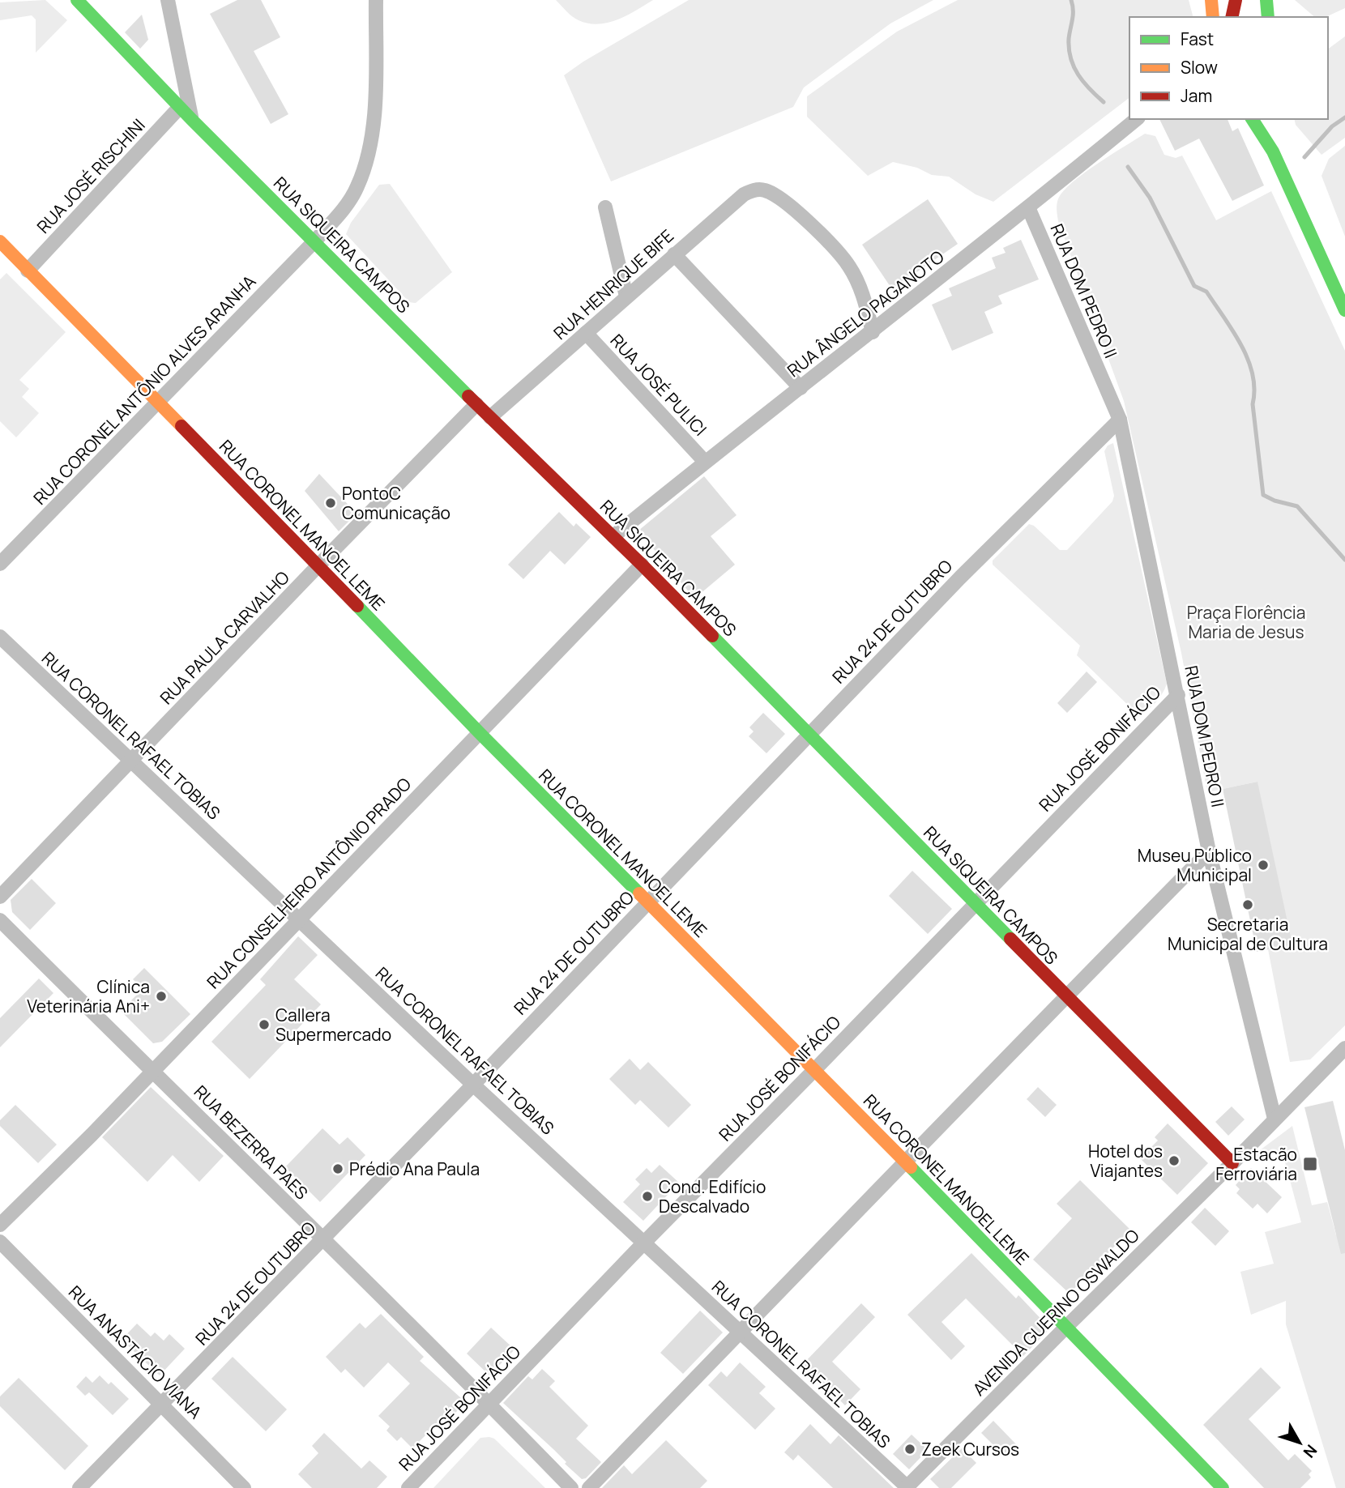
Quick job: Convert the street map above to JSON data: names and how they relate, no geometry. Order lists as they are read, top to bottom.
{
  "streets": {
    "street": [
      "RUA JOSÉ RISCHINI",
      "RUA SIQUEIRA CAMPOS",
      "RUA HENRIQUE BIFE",
      "RUA DOM PEDRO II",
      "RUA ÂNGELO PAGANOTO",
      "RUA JOSÉ PULICI",
      "RUA CORONEL ANTÔNIO ALVES ARANHA",
      "RUA CORONEL MANOEL LEME",
      "RUA 24 DE OUTUBRO",
      "RUA PAULA CARVALHO",
      "RUA CORONEL RAFAEL TOBIAS",
      "RUA JOSÉ BONIFÁCIO",
      "RUA CONSELHEIRO ANTÔNIO PRADO",
      "RUA BEZERRA PAES",
      "AVENIDA GUERINO OSWALDO",
      "RUA ANASTÁCIO VIANA"
    ]
  },
  "crossings": [
    ["RUA JOSÉ RISCHINI", "RUA SIQUEIRA CAMPOS"],
    ["RUA JOSÉ RISCHINI", "RUA CORONEL MANOEL LEME"],
    ["RUA SIQUEIRA CAMPOS", "RUA HENRIQUE BIFE"],
    ["RUA SIQUEIRA CAMPOS", "RUA ÂNGELO PAGANOTO"],
    ["RUA SIQUEIRA CAMPOS", "RUA CORONEL ANTÔNIO ALVES ARANHA"],
    ["RUA SIQUEIRA CAMPOS", "RUA 24 DE OUTUBRO"],
    ["RUA SIQUEIRA CAMPOS", "RUA PAULA CARVALHO"],
    ["RUA SIQUEIRA CAMPOS", "RUA JOSÉ BONIFÁCIO"],
    ["RUA SIQUEIRA CAMPOS", "RUA CONSELHEIRO ANTÔNIO PRADO"],
    ["RUA SIQUEIRA CAMPOS", "AVENIDA GUERINO OSWALDO"],
    ["RUA HENRIQUE BIFE", "RUA ÂNGELO PAGANOTO"],
    ["RUA HENRIQUE BIFE", "RUA JOSÉ PULICI"],
    ["RUA DOM PEDRO II", "RUA ÂNGELO PAGANOTO"],
    ["RUA DOM PEDRO II", "RUA 24 DE OUTUBRO"],
    ["RUA DOM PEDRO II", "RUA JOSÉ BONIFÁCIO"],
    ["RUA DOM PEDRO II", "AVENIDA GUERINO OSWALDO"],
    ["RUA ÂNGELO PAGANOTO", "RUA JOSÉ PULICI"],
    ["RUA CORONEL ANTÔNIO ALVES ARANHA", "RUA CORONEL MANOEL LEME"],
    ["RUA CORONEL MANOEL LEME", "RUA 24 DE OUTUBRO"],
    ["RUA CORONEL MANOEL LEME", "RUA PAULA CARVALHO"],
    ["RUA CORONEL MANOEL LEME", "RUA JOSÉ BONIFÁCIO"],
    ["RUA CORONEL MANOEL LEME", "RUA CONSELHEIRO ANTÔNIO PRADO"],
    ["RUA CORONEL MANOEL LEME", "AVENIDA GUERINO OSWALDO"],
    ["RUA 24 DE OUTUBRO", "RUA CORONEL RAFAEL TOBIAS"],
    ["RUA 24 DE OUTUBRO", "RUA BEZERRA PAES"],
    ["RUA 24 DE OUTUBRO", "RUA ANASTÁCIO VIANA"],
    ["RUA PAULA CARVALHO", "RUA CORONEL RAFAEL TOBIAS"],
    ["RUA CORONEL RAFAEL TOBIAS", "RUA JOSÉ BONIFÁCIO"],
    ["RUA CORONEL RAFAEL TOBIAS", "RUA CONSELHEIRO ANTÔNIO PRADO"],
    ["RUA CORONEL RAFAEL TOBIAS", "AVENIDA GUERINO OSWALDO"],
    ["RUA JOSÉ BONIFÁCIO", "RUA BEZERRA PAES"],
    ["RUA CONSELHEIRO ANTÔNIO PRADO", "RUA BEZERRA PAES"]
  ],
  "parks": ["Praça Florência Maria de Jesus"],
  "places": {
    "other": [
      "PontoC Comunicação",
      "Museu Público Municipal",
      "Secretaria Municipal de Cultura",
      "Clínica Veterinária Ani+",
      "Callera Supermercado",
      "Hotel dos Viajantes",
      "Prédio Ana Paula",
      "Cond. Edifício Descalvado",
      "Zeek Cursos"
    ],
    "transit": ["Estacão Ferroviária"]
  },
  "legend": ["Fast", "Slow", "Jam"],
  "north": "bottom right"
}
